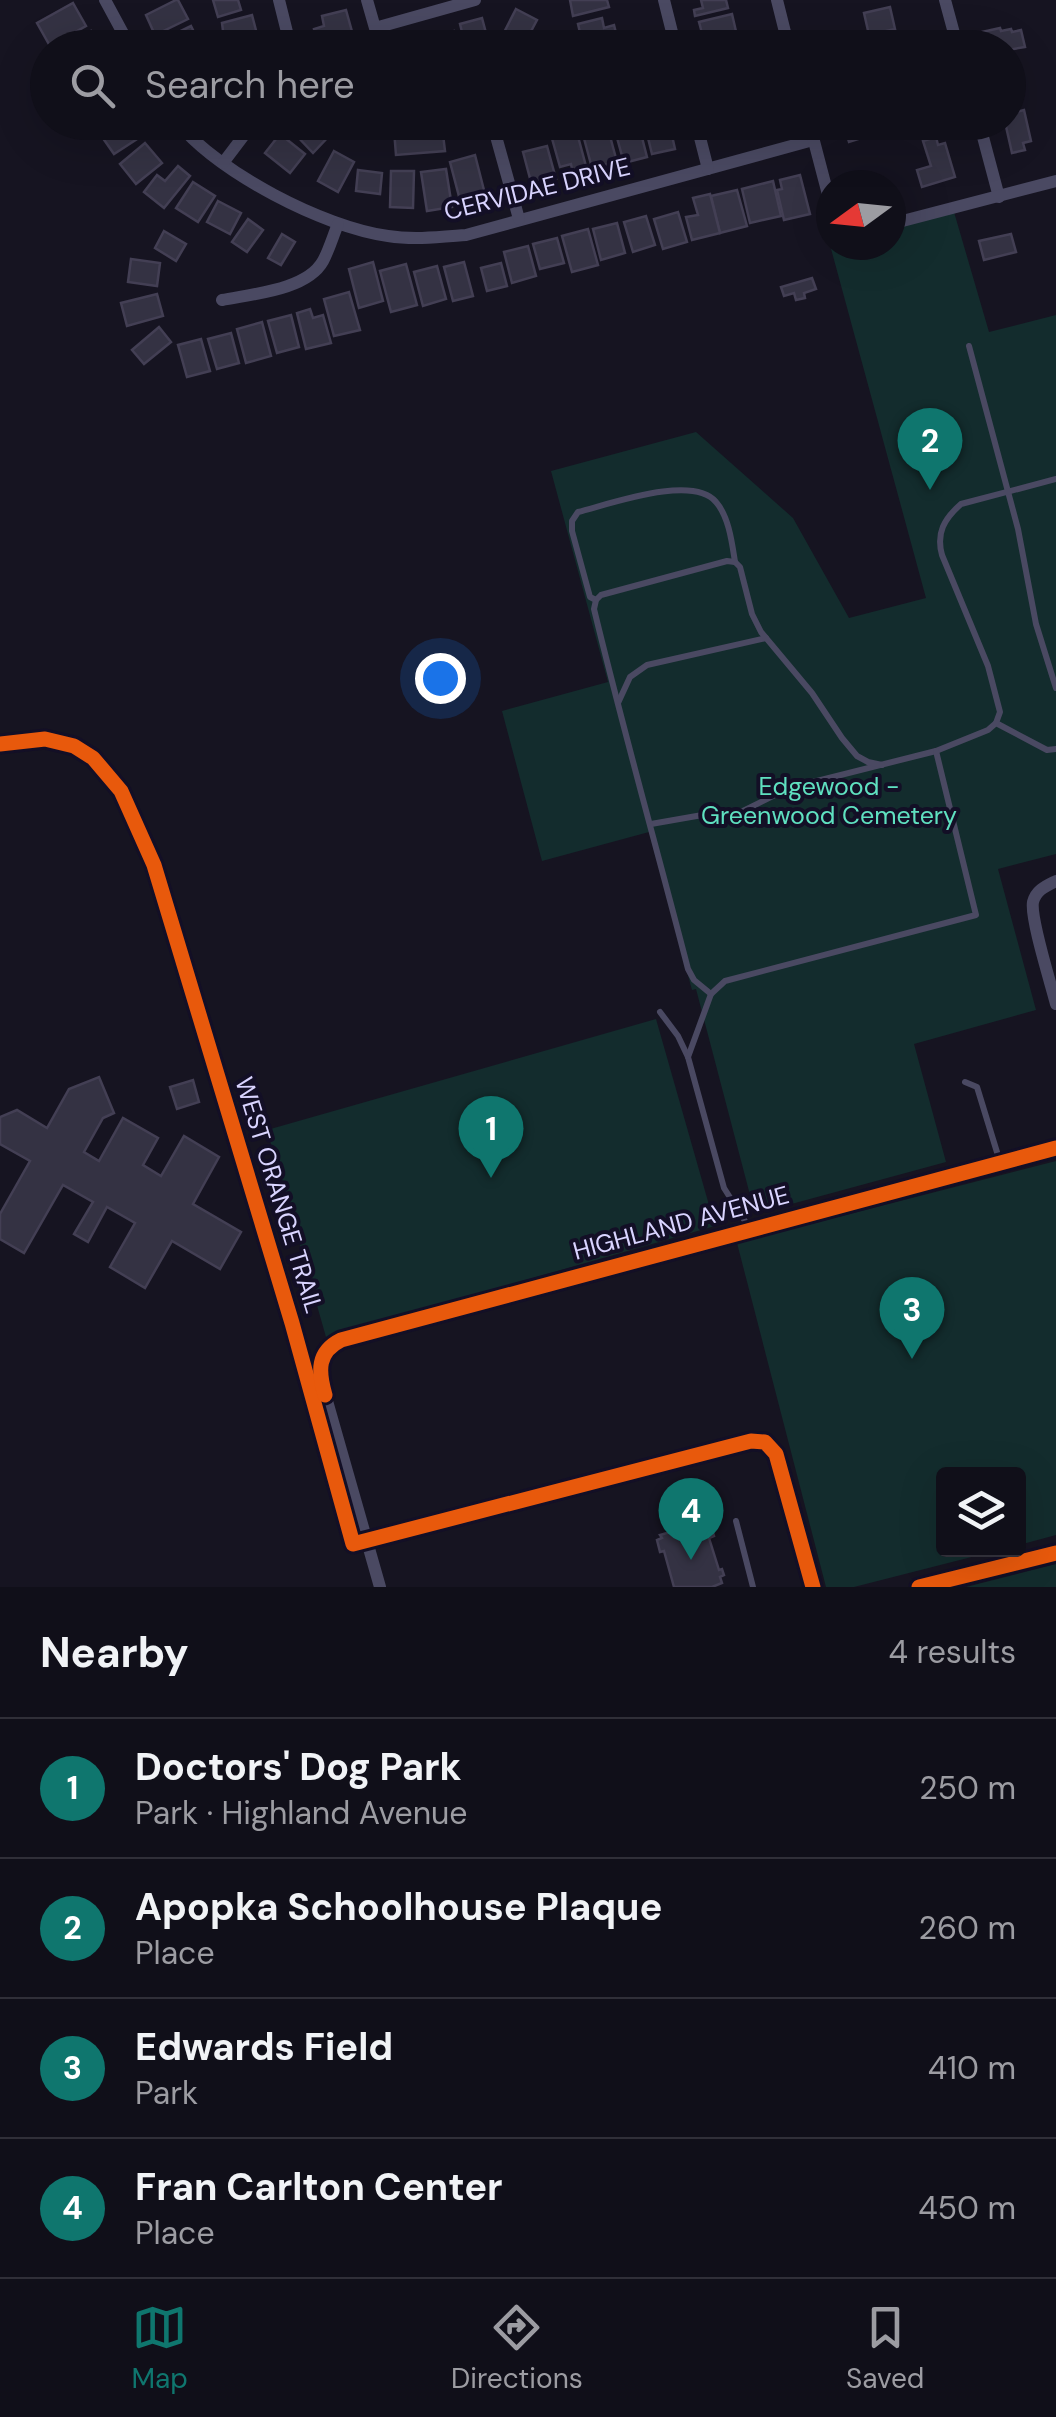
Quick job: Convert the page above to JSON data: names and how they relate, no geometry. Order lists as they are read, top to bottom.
{
  "streets": {
    "street": ["CERVIDAE DRIVE", "HIGHLAND AVENUE"],
    "cycle path": ["WEST ORANGE TRAIL"]
  },
  "parks": ["Edgewood - Greenwood Cemetery"],
  "north": "left",
  "page": {
    "search": "Search here",
    "pins": [
      "2",
      "1",
      "3",
      "4"
    ],
    "heading": ["Nearby", "4 results"],
    "list": [
      {
        "mark": "1",
        "name": "Doctors' Dog Park",
        "note": "Park · Highland Avenue",
        "value": "250 m"
      },
      {
        "mark": "2",
        "name": "Apopka Schoolhouse Plaque",
        "note": "Place",
        "value": "260 m"
      },
      {
        "mark": "3",
        "name": "Edwards Field",
        "note": "Park",
        "value": "410 m"
      },
      {
        "mark": "4",
        "name": "Fran Carlton Center",
        "note": "Place",
        "value": "450 m"
      }
    ],
    "nav": ["Map", "Directions", "Saved"]
  }
}
